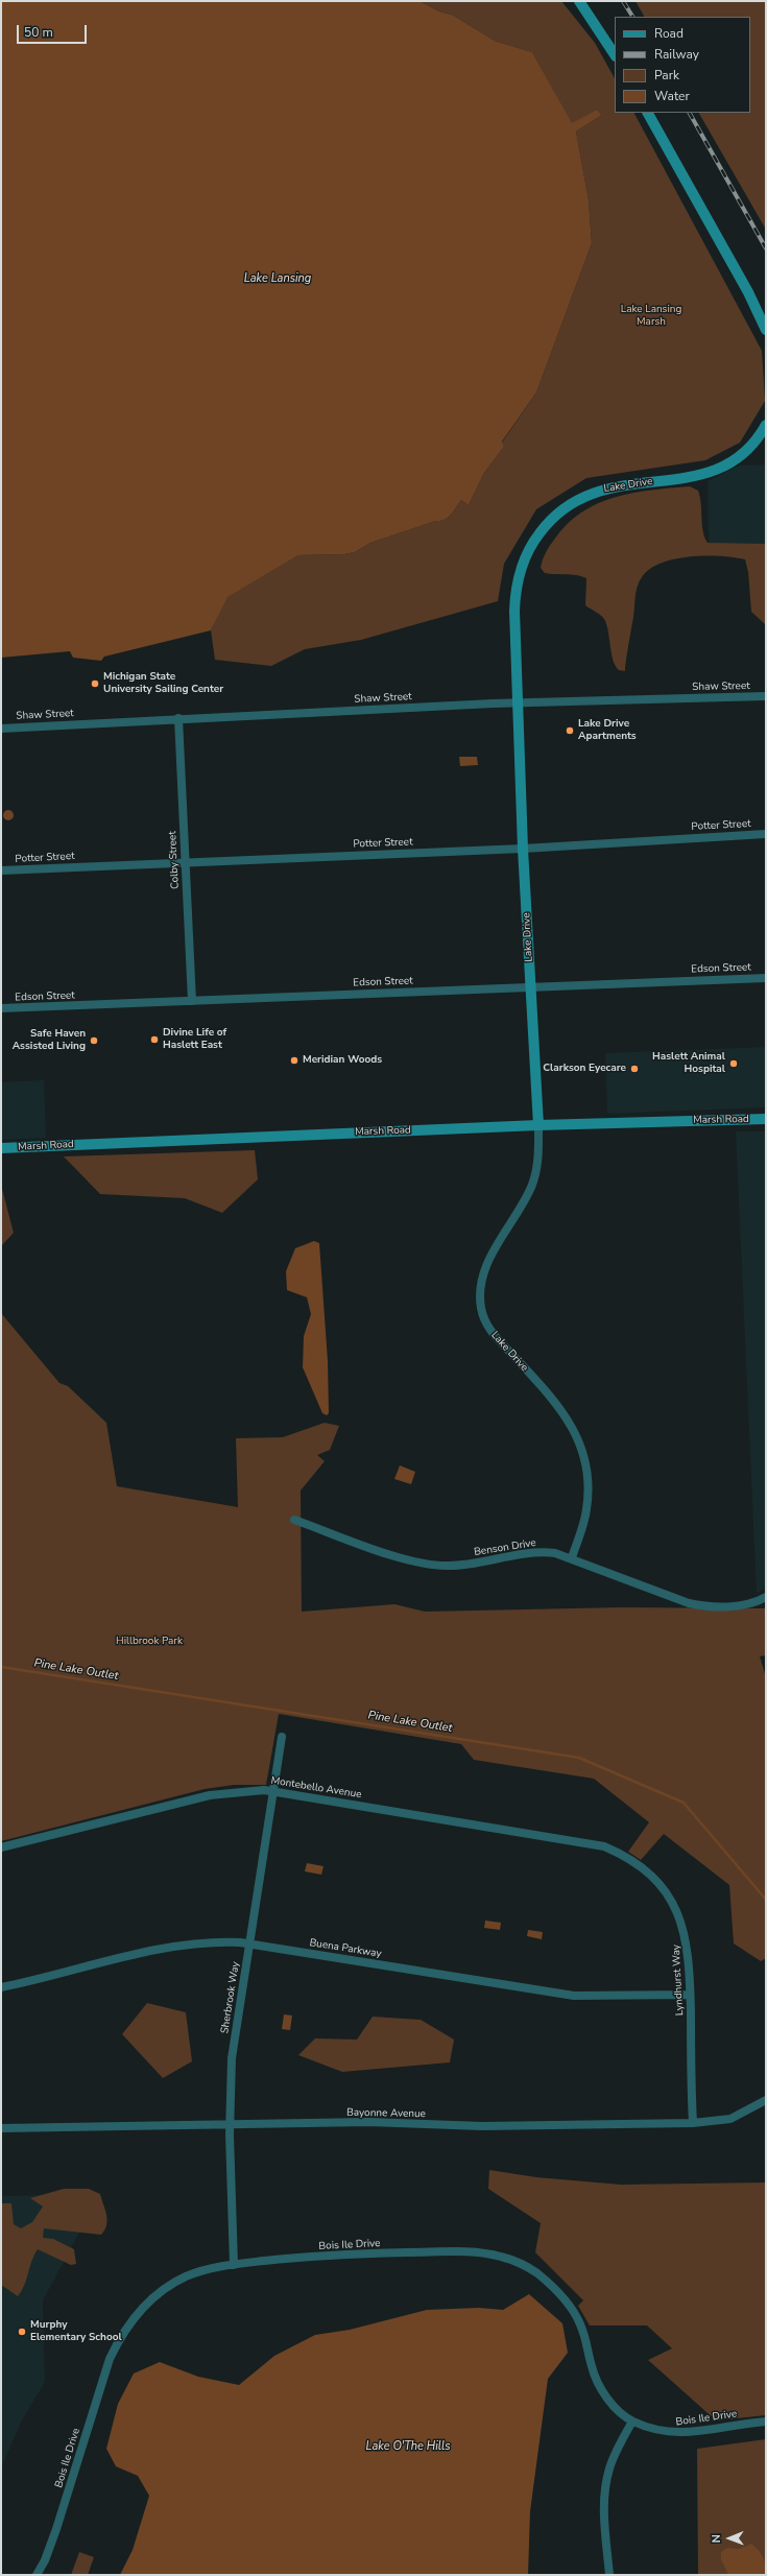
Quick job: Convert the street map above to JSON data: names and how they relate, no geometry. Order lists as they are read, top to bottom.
{
  "streets": {
    "street": [
      "Lake Drive",
      "Shaw Street",
      "Potter Street",
      "Colby Street",
      "Edson Street",
      "Marsh Road",
      "Benson Drive",
      "Montebello Avenue",
      "Buena Parkway",
      "Lyndhurst Way",
      "Sherbrook Way",
      "Bayonne Avenue",
      "Bois Ile Drive"
    ]
  },
  "crossings": [
    ["Lake Drive", "Shaw Street"],
    ["Lake Drive", "Potter Street"],
    ["Lake Drive", "Edson Street"],
    ["Lake Drive", "Marsh Road"],
    ["Lake Drive", "Benson Drive"],
    ["Shaw Street", "Colby Street"],
    ["Potter Street", "Colby Street"],
    ["Colby Street", "Edson Street"],
    ["Montebello Avenue", "Lyndhurst Way"],
    ["Montebello Avenue", "Sherbrook Way"],
    ["Buena Parkway", "Lyndhurst Way"],
    ["Buena Parkway", "Sherbrook Way"],
    ["Lyndhurst Way", "Bayonne Avenue"],
    ["Sherbrook Way", "Bayonne Avenue"],
    ["Sherbrook Way", "Bois Ile Drive"]
  ],
  "water": ["Lake Lansing", "Pine Lake Outlet", "Lake O'The Hills"],
  "parks": ["Lake Lansing Marsh", "Hillbrook Park"],
  "places": [
    "Michigan State University Sailing Center",
    "Lake Drive Apartments",
    "Divine Life of Haslett East",
    "Safe Haven Assisted Living",
    "Meridian Woods",
    "Haslett Animal Hospital",
    "Clarkson Eyecare",
    "Murphy Elementary School"
  ],
  "legend": [
    "Road",
    "Railway",
    "Park",
    "Water"
  ],
  "scale_bar": "50 m",
  "north": "left"
}
